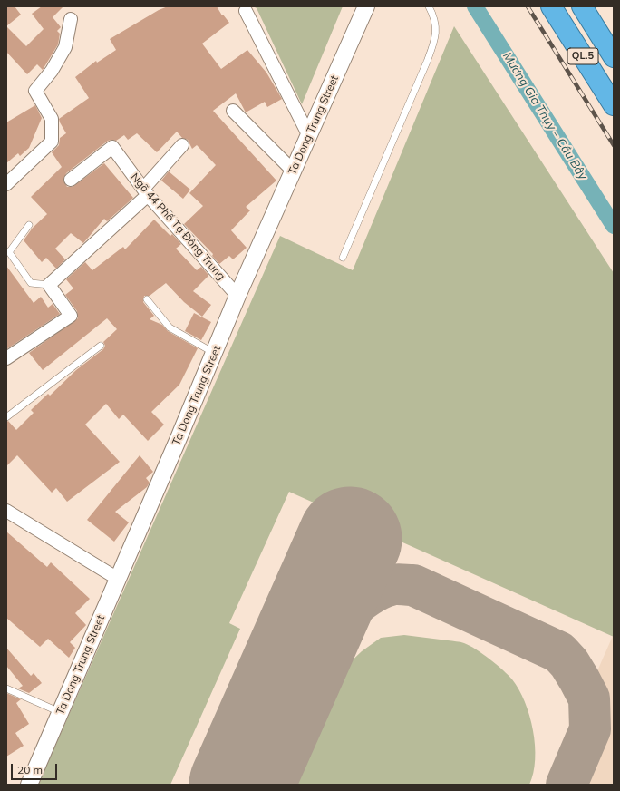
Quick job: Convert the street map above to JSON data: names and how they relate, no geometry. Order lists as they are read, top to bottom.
{
  "streets": {
    "highway": ["QL.5"],
    "street": ["Ta Dong Trung Street", "Ngõ 44 Phố Tạ Đông Trung"]
  },
  "crossings": [
    ["Ta Dong Trung Street", "Ngõ 44 Phố Tạ Đông Trung"]
  ],
  "water": ["Mương Gia Thụy – Cầu Bây"],
  "scale_bar": "20 m"
}
